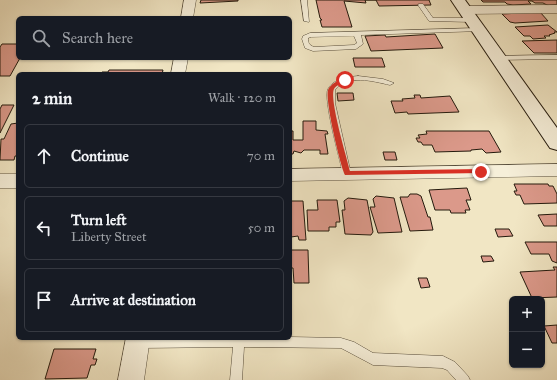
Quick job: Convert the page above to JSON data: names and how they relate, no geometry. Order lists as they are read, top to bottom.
{
  "page": {
    "search": "Search here",
    "heading": ["2 min", "Walk · 120 m"],
    "list": [
      ["Continue", "70 m"],
      ["Turn left", "Liberty Street", "50 m"],
      "Arrive at destination"
    ],
    "map_buttons": ["+", "−"]
  }
}
